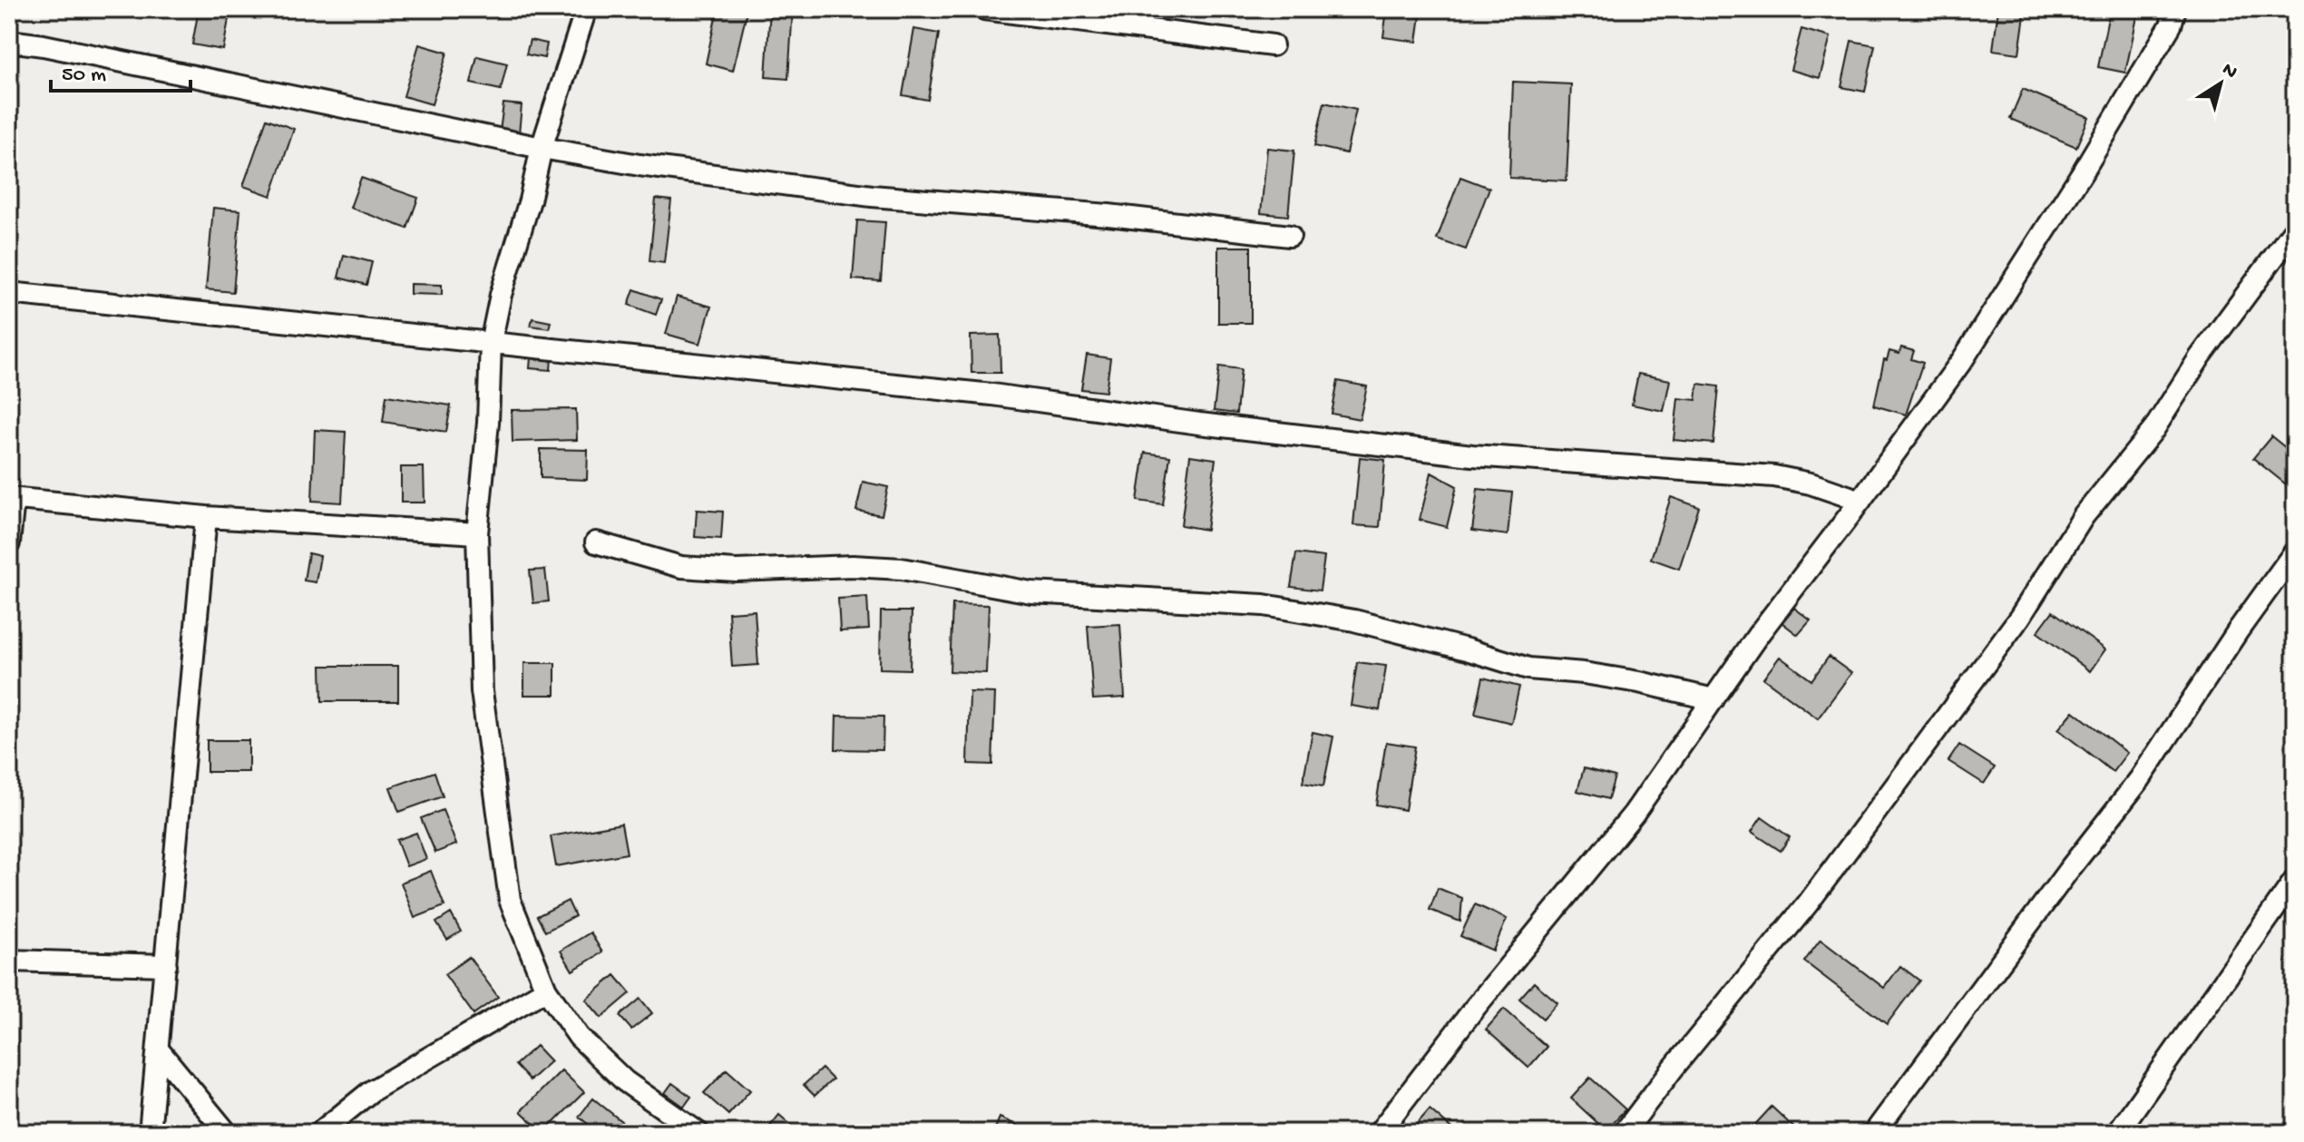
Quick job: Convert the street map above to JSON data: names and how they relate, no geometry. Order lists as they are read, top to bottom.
{
  "scale_bar": "50 m",
  "north": "top right"
}
